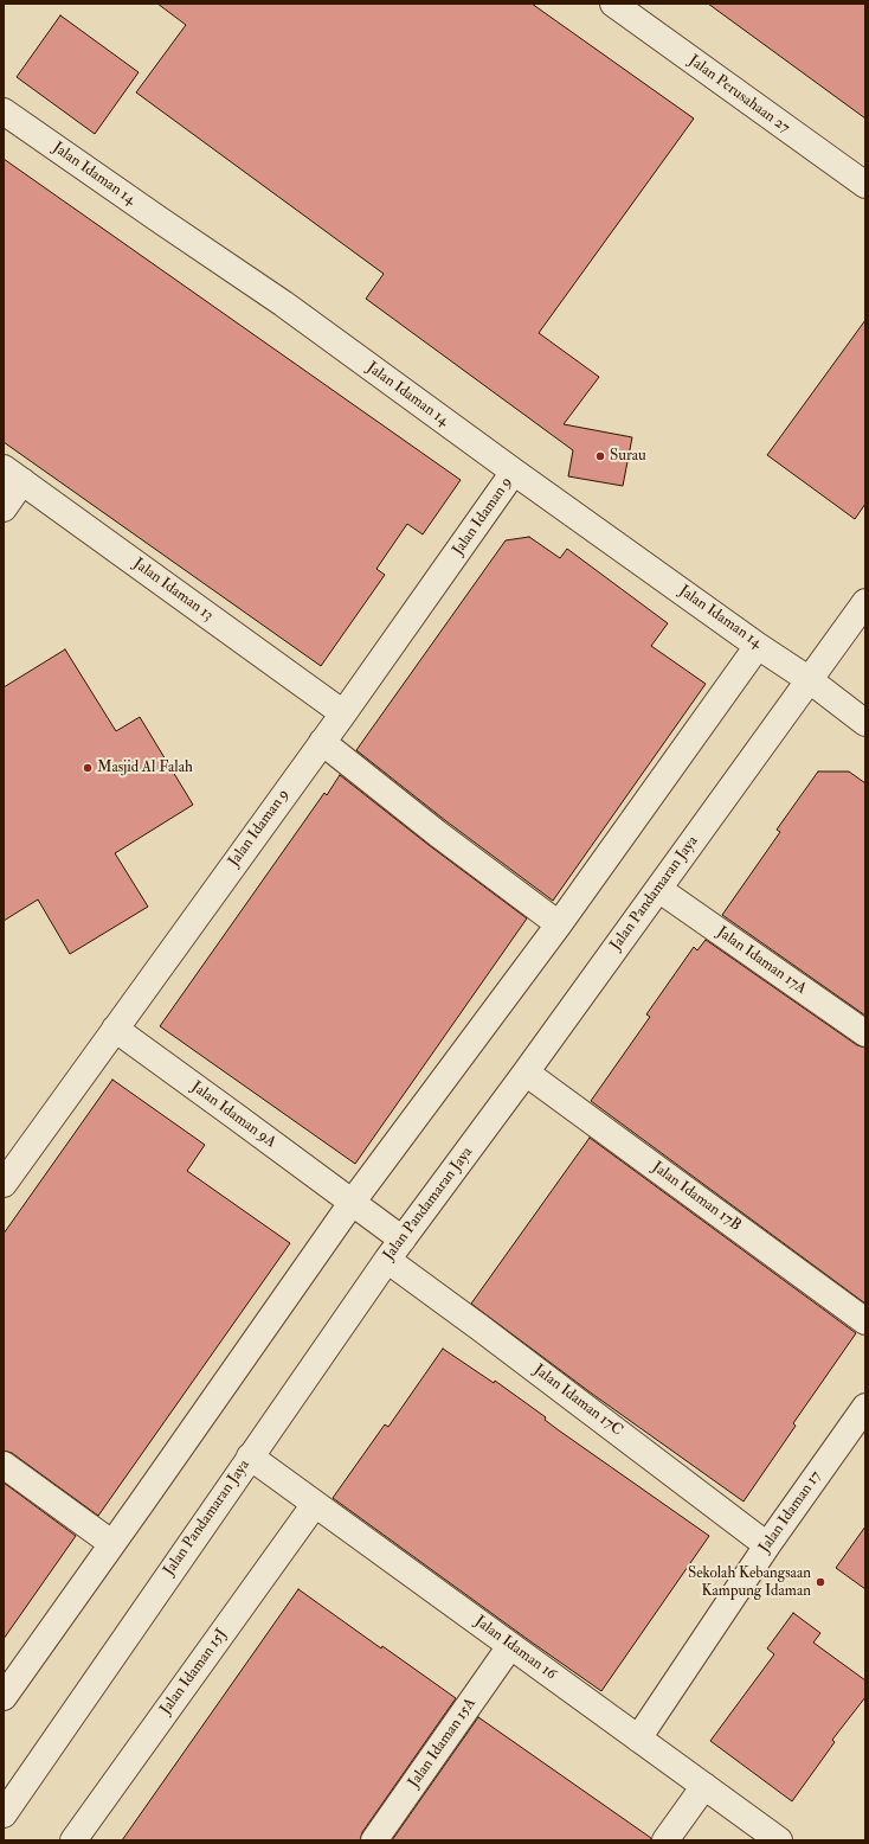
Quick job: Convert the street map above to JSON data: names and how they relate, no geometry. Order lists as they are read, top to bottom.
{
  "streets": {
    "street": [
      "Jalan Perusahaan 27",
      "Jalan Idaman 14",
      "Jalan Idaman 9",
      "Jalan Idaman 13",
      "Jalan Pandamaran Jaya",
      "Jalan Idaman 17A",
      "Jalan Idaman 9A",
      "Jalan Idaman 17B",
      "Jalan Idaman 17C",
      "Jalan Idaman 17",
      "Jalan Idaman 16",
      "Jalan Idaman 15J",
      "Jalan Idaman 15A"
    ]
  },
  "crossings": [
    ["Jalan Idaman 14", "Jalan Idaman 9"],
    ["Jalan Idaman 14", "Jalan Pandamaran Jaya"],
    ["Jalan Idaman 9", "Jalan Idaman 13"],
    ["Jalan Idaman 9", "Jalan Idaman 9A"],
    ["Jalan Pandamaran Jaya", "Jalan Idaman 17A"],
    ["Jalan Pandamaran Jaya", "Jalan Idaman 9A"],
    ["Jalan Pandamaran Jaya", "Jalan Idaman 17B"],
    ["Jalan Pandamaran Jaya", "Jalan Idaman 17C"],
    ["Jalan Pandamaran Jaya", "Jalan Idaman 16"],
    ["Jalan Idaman 9A", "Jalan Idaman 17C"],
    ["Jalan Idaman 17C", "Jalan Idaman 17"],
    ["Jalan Idaman 17", "Jalan Idaman 16"],
    ["Jalan Idaman 16", "Jalan Idaman 15J"],
    ["Jalan Idaman 16", "Jalan Idaman 15A"]
  ],
  "places": ["Surau", "Masjid Al Falah", "Sekolah Kebangsaan Kampung Idaman"]
}
